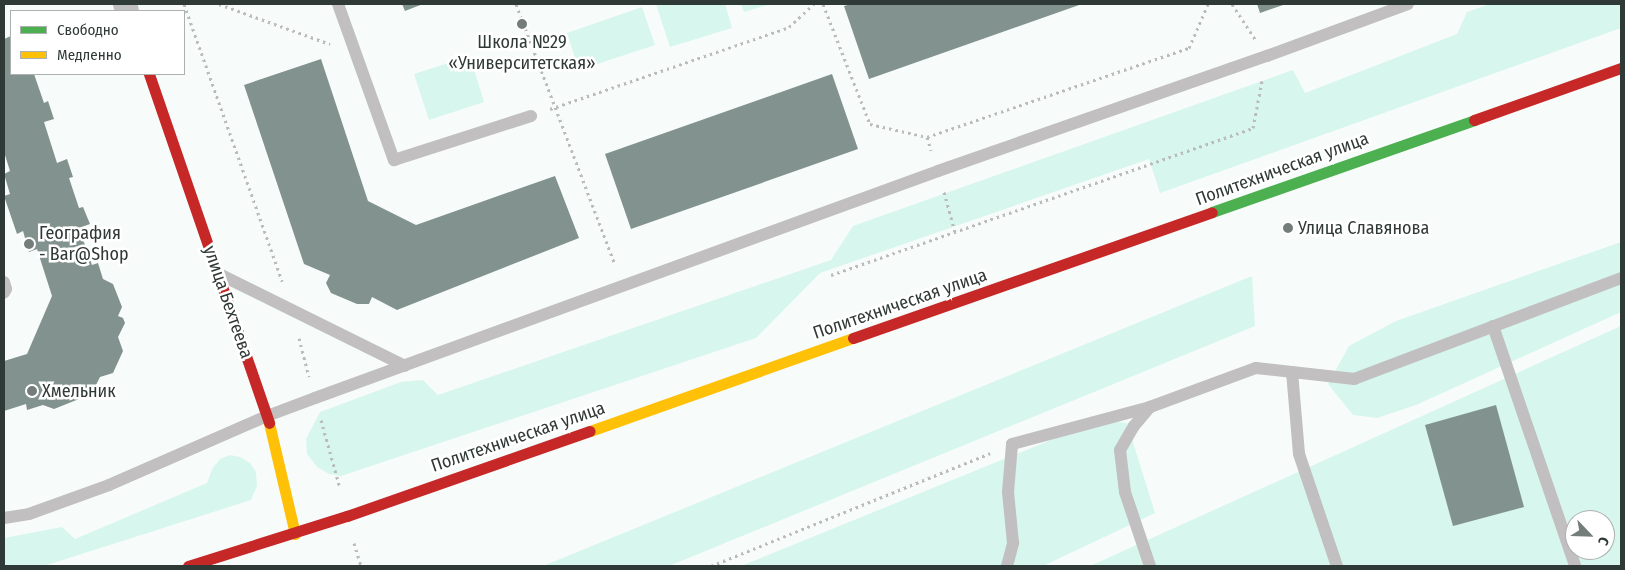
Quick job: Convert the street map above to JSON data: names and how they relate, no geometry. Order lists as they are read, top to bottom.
{
  "streets": {
    "street": ["Политехническая улица", "улица Бехтеева"]
  },
  "crossings": [
    ["Политехническая улица", "улица Бехтеева"]
  ],
  "places": [
    "Школа №29 «Университетская»",
    "Улица Славянова",
    "География - Bar@Shop",
    "Хмельник"
  ],
  "legend": ["Свободно", "Медленно"],
  "north": "bottom right"
}
